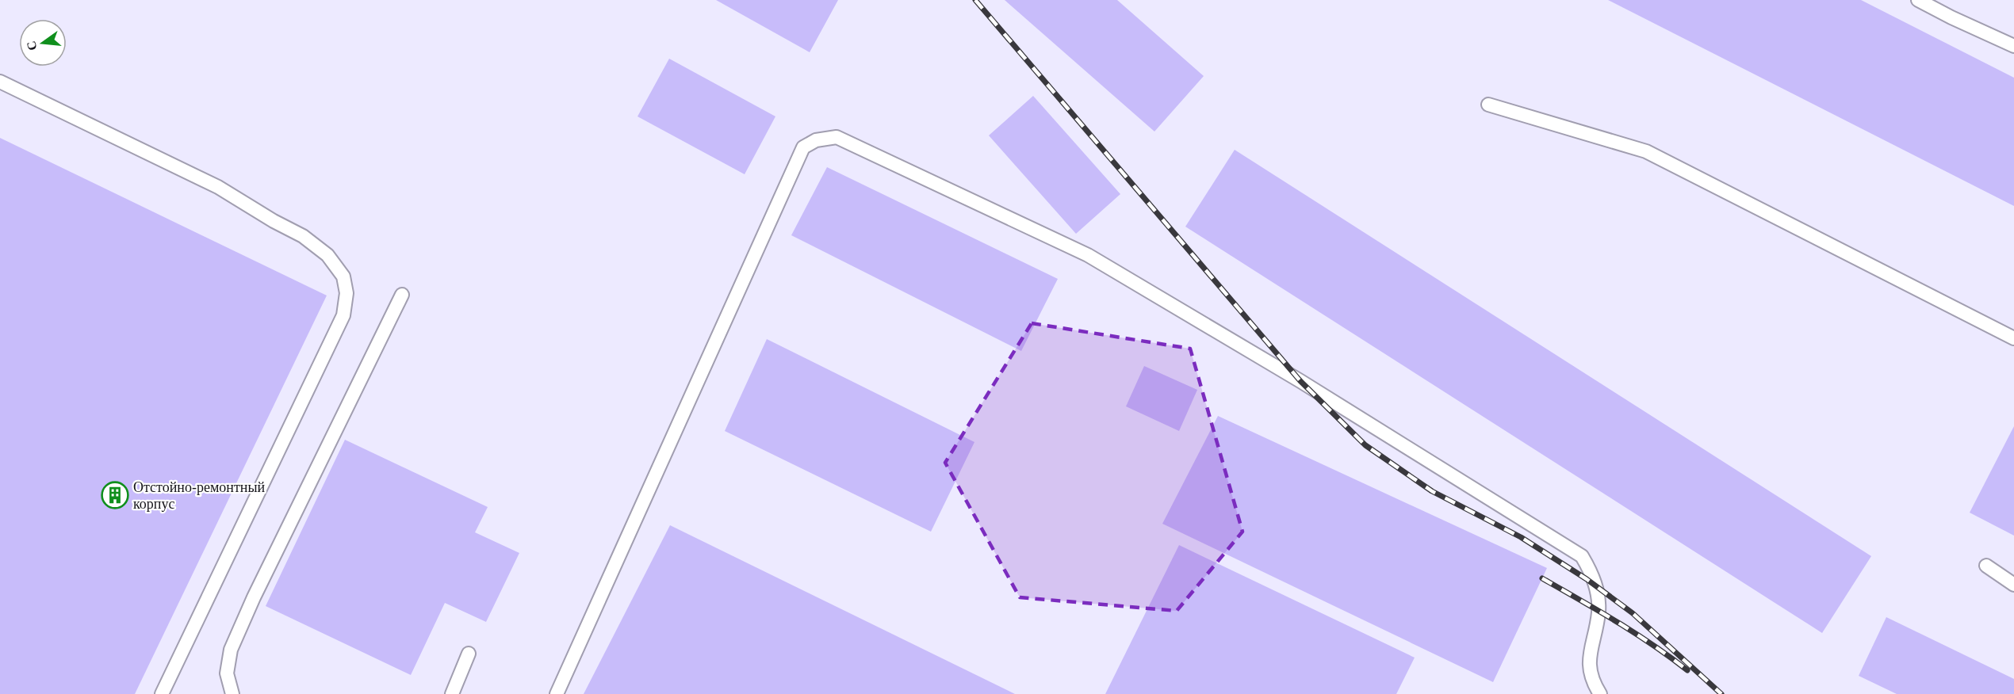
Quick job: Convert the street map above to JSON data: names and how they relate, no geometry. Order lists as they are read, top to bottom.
{
  "places": {
    "building": ["Отстойно-ремонтный корпус"]
  },
  "north": "left"
}
